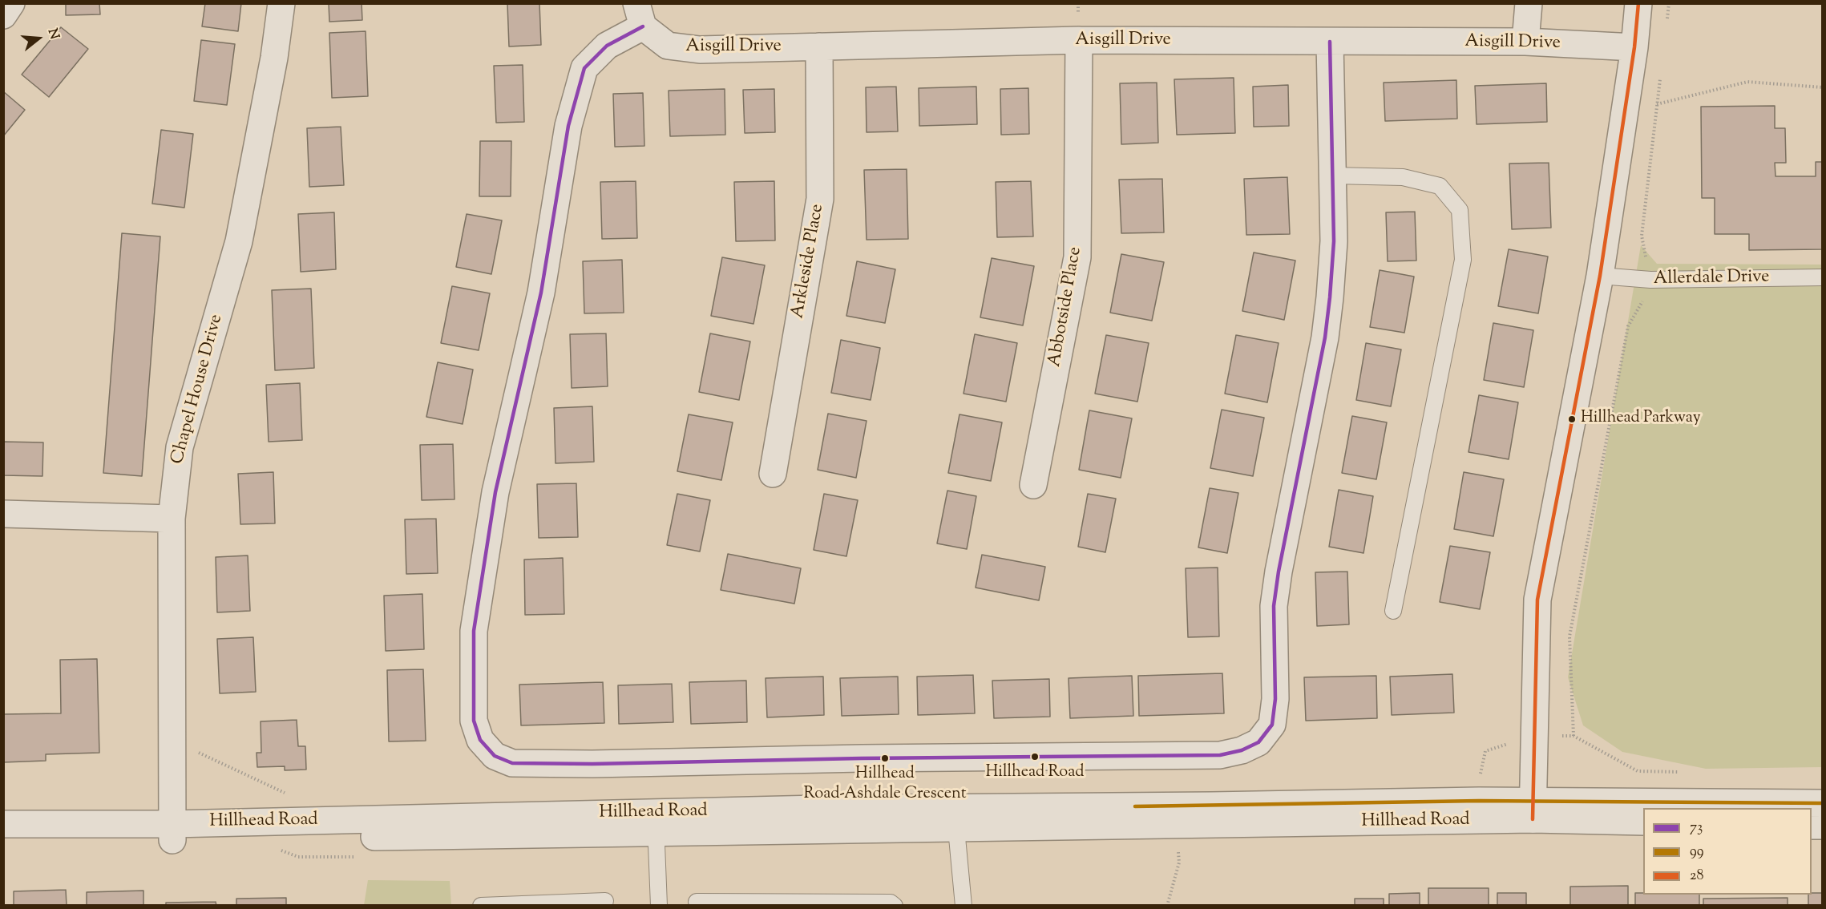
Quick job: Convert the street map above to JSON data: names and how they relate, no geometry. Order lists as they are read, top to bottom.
{
  "streets": {
    "street": [
      "Aisgill Drive",
      "Arkleside Place",
      "Abbotside Place",
      "Chapel House Drive",
      "Hillhead Road"
    ],
    "lane": ["Allerdale Drive"]
  },
  "crossings": [
    ["Aisgill Drive", "Arkleside Place"],
    ["Aisgill Drive", "Abbotside Place"],
    ["Chapel House Drive", "Hillhead Road"]
  ],
  "places": ["Hillhead Parkway", "Hillhead Road", "Hillhead Road-Ashdale Crescent"],
  "lines": ["transit line 28", "transit line 73", "transit line 99"],
  "legend": ["73", "99", "28"],
  "north": "right"
}
